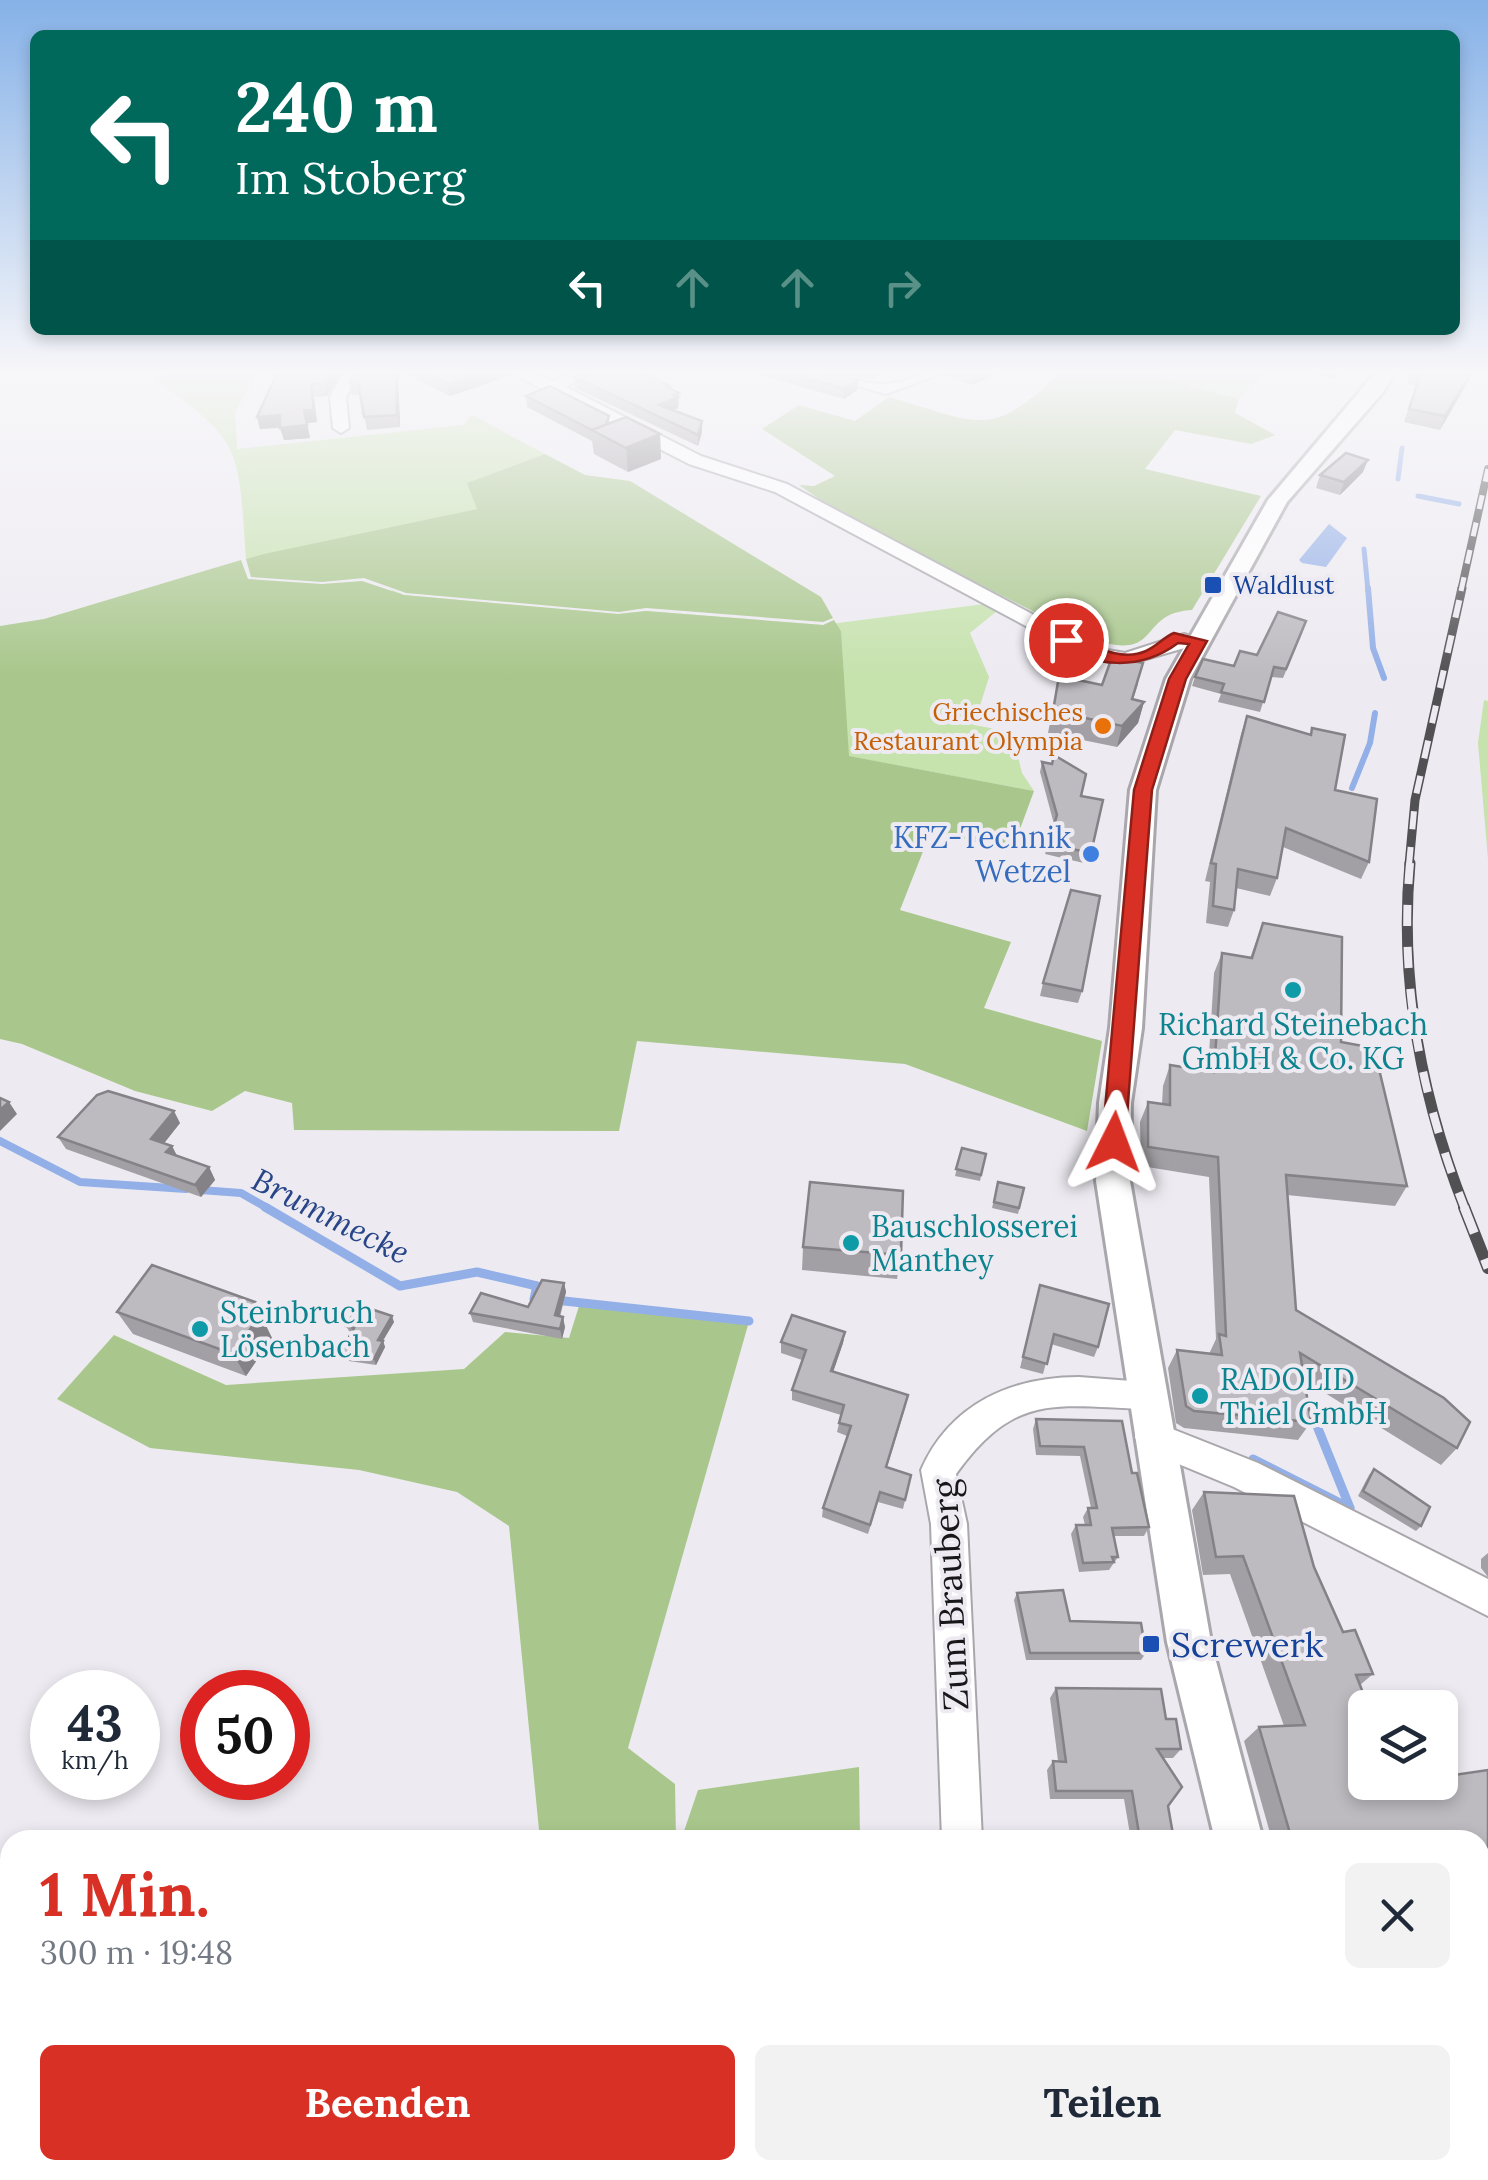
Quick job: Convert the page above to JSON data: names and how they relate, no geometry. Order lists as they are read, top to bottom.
{
  "streets": {
    "street": ["Zum Brauberg"]
  },
  "water": ["Brummecke"],
  "places": {
    "transit": ["Waldlust", "Screwerk"],
    "other": [
      "Griechisches Restaurant Olympia",
      "KFZ-Technik Wetzel",
      "Richard Steinebach GmbH & Co. KG",
      "Bauschlosserei Manthey",
      "Steinbruch Lösenbach",
      "RADOLID Thiel GmbH"
    ]
  },
  "page": {
    "turn": ["240 m", "Im Stoberg"],
    "speed": "43 km/h",
    "limit": "50",
    "heading": ["1 Min.", "300 m · 19:48"],
    "buttons": ["Beenden", "Teilen"]
  }
}
